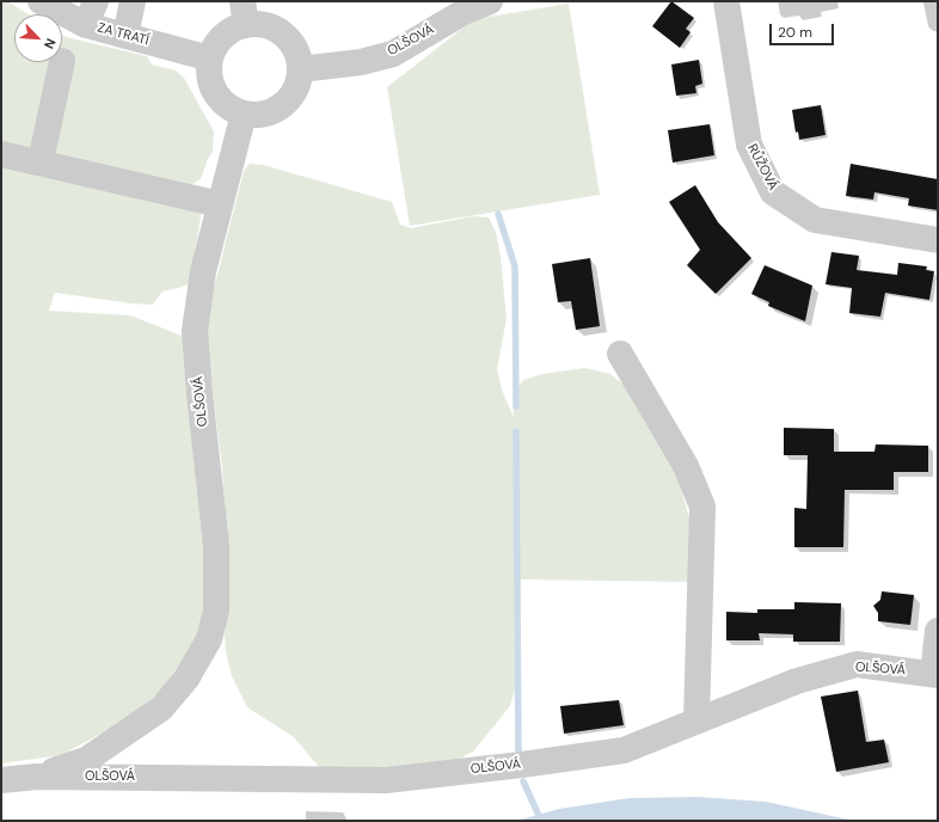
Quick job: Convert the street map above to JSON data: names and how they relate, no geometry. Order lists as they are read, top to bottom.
{
  "streets": {
    "street": ["ZA TRATÍ", "OLŠOVÁ", "RŮŽOVÁ"]
  },
  "crossings": [
    ["ZA TRATÍ", "OLŠOVÁ"]
  ],
  "scale_bar": "20 m",
  "north": "bottom right"
}
